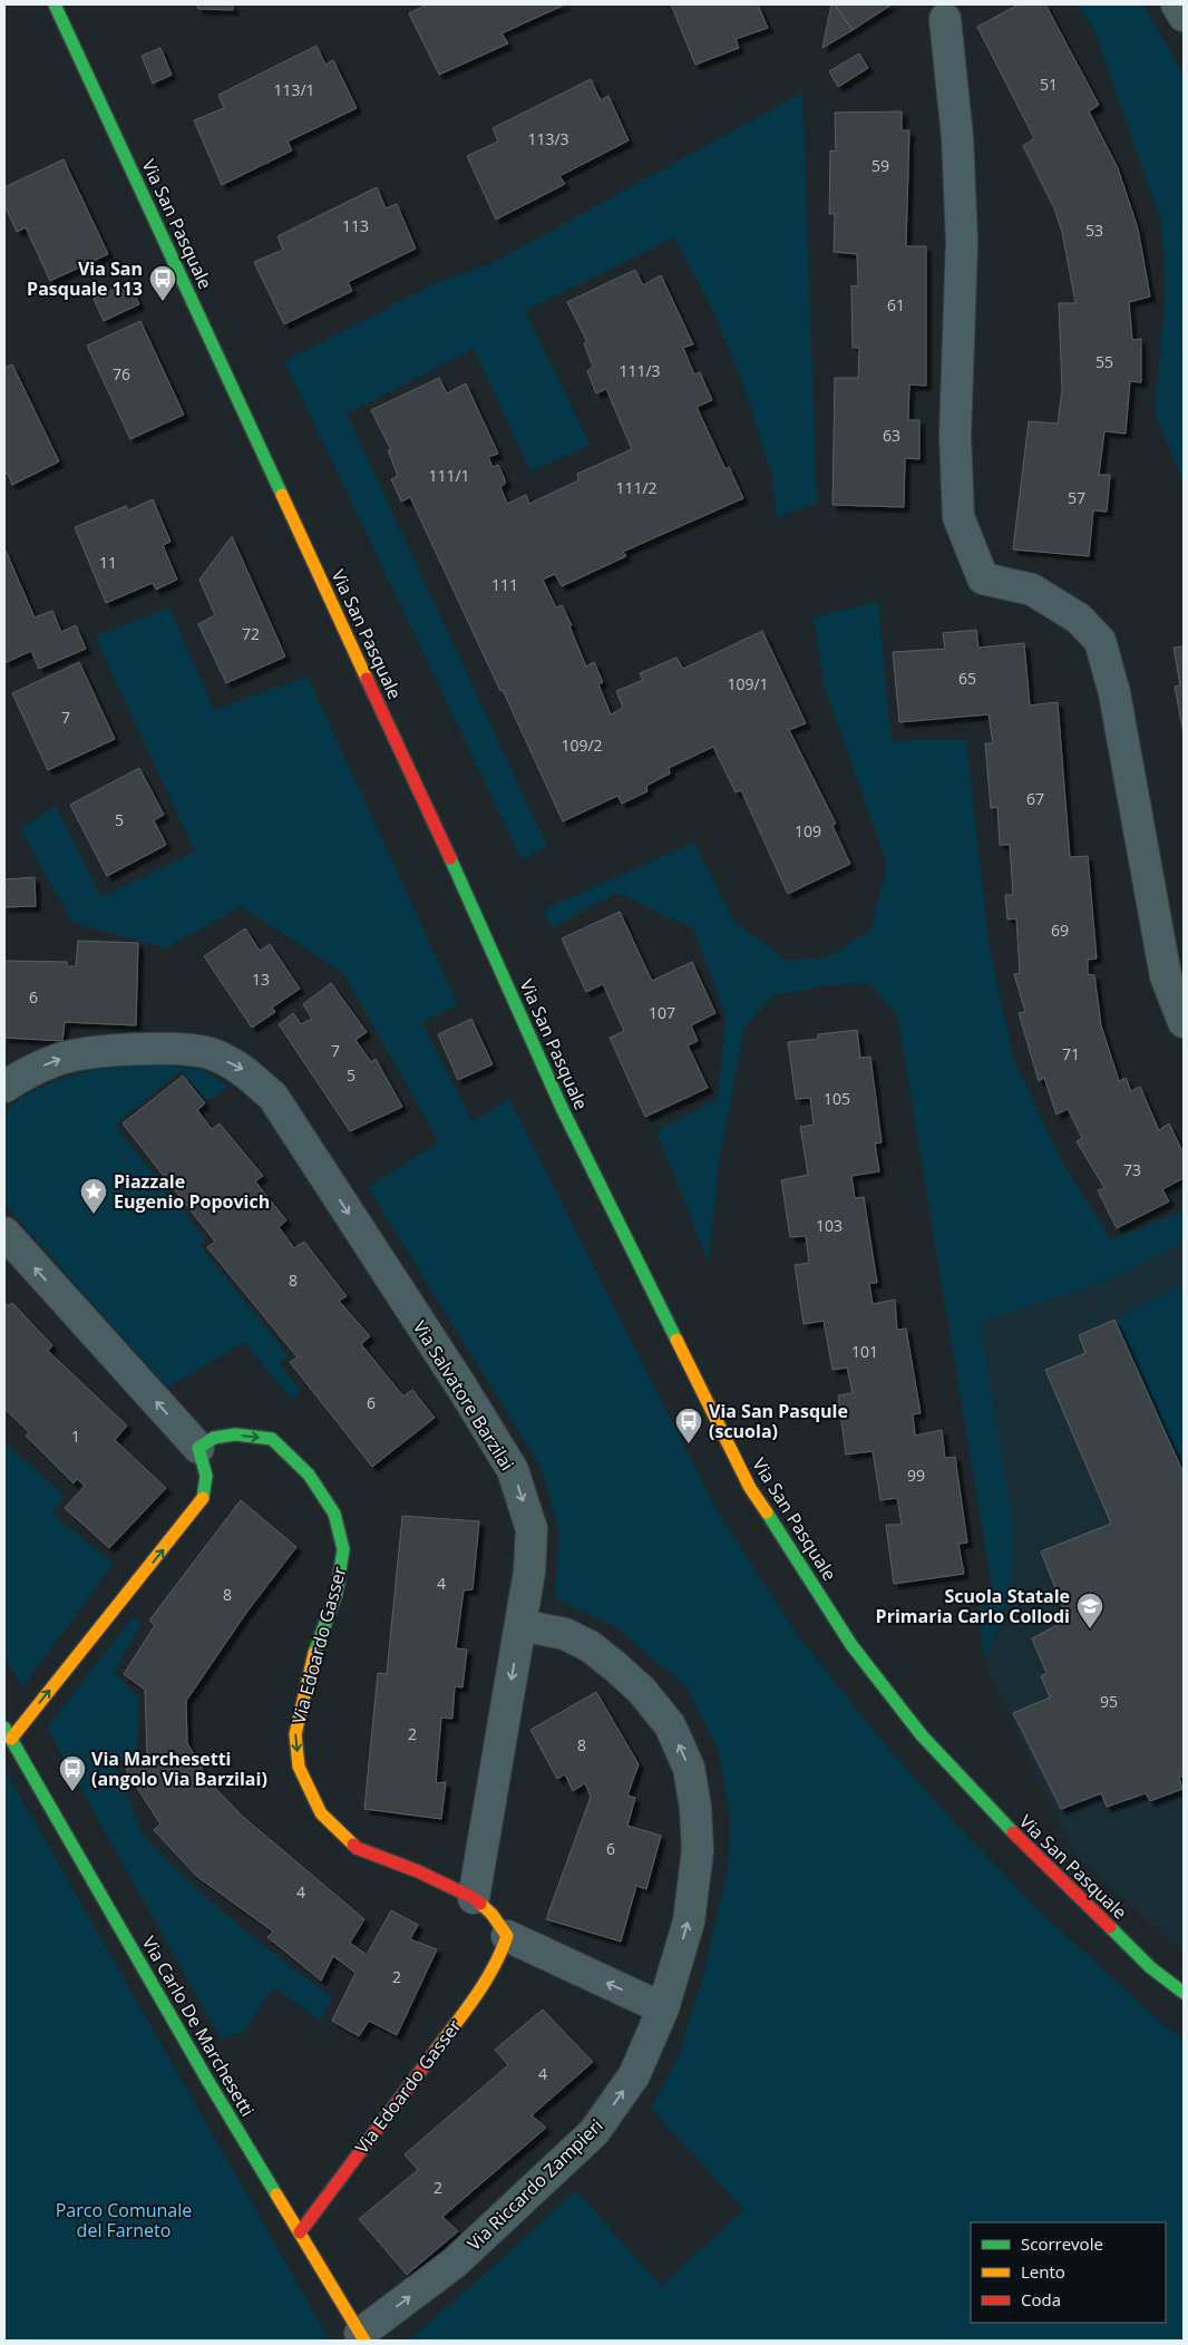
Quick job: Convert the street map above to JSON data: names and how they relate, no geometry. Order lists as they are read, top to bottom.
{
  "streets": {
    "street": [
      "Via San Pasquale",
      "Via Salvatore Barzilai",
      "Via Edoardo Gasser",
      "Via Carlo De Marchesetti",
      "Via Riccardo Zampieri"
    ]
  },
  "crossings": [
    ["Via Salvatore Barzilai", "Via Edoardo Gasser"],
    ["Via Salvatore Barzilai", "Via Riccardo Zampieri"],
    ["Via Edoardo Gasser", "Via Carlo De Marchesetti"],
    ["Via Edoardo Gasser", "Via Riccardo Zampieri"],
    ["Via Carlo De Marchesetti", "Via Riccardo Zampieri"]
  ],
  "one_way": ["Via Salvatore Barzilai"],
  "parks": ["Parco Comunale del Farneto"],
  "places": {
    "bus stop": ["Via San Pasquale 113", "Via San Pasqule (scuola)", "Via Marchesetti (angolo Via Barzilai)"],
    "place": ["Piazzale Eugenio Popovich"],
    "school or university": ["Scuola Statale Primaria Carlo Collodi"]
  },
  "house_numbers": [
    "51",
    "113/1",
    "113/3",
    "59",
    "113",
    "53",
    "61",
    "55",
    "111/3",
    "76",
    "63",
    "111/1",
    "111/2",
    "57",
    "11",
    "111",
    "72",
    "65",
    "109/1",
    "7",
    "109/2",
    "67",
    "5",
    "109",
    "69",
    "13",
    "6",
    "107",
    "7",
    "71",
    "5",
    "105",
    "73",
    "103",
    "8",
    "101",
    "6",
    "1",
    "99",
    "4",
    "8",
    "95",
    "2",
    "8",
    "6",
    "4",
    "2",
    "4",
    "2"
  ],
  "legend": ["Scorrevole", "Lento", "Coda"]
}
